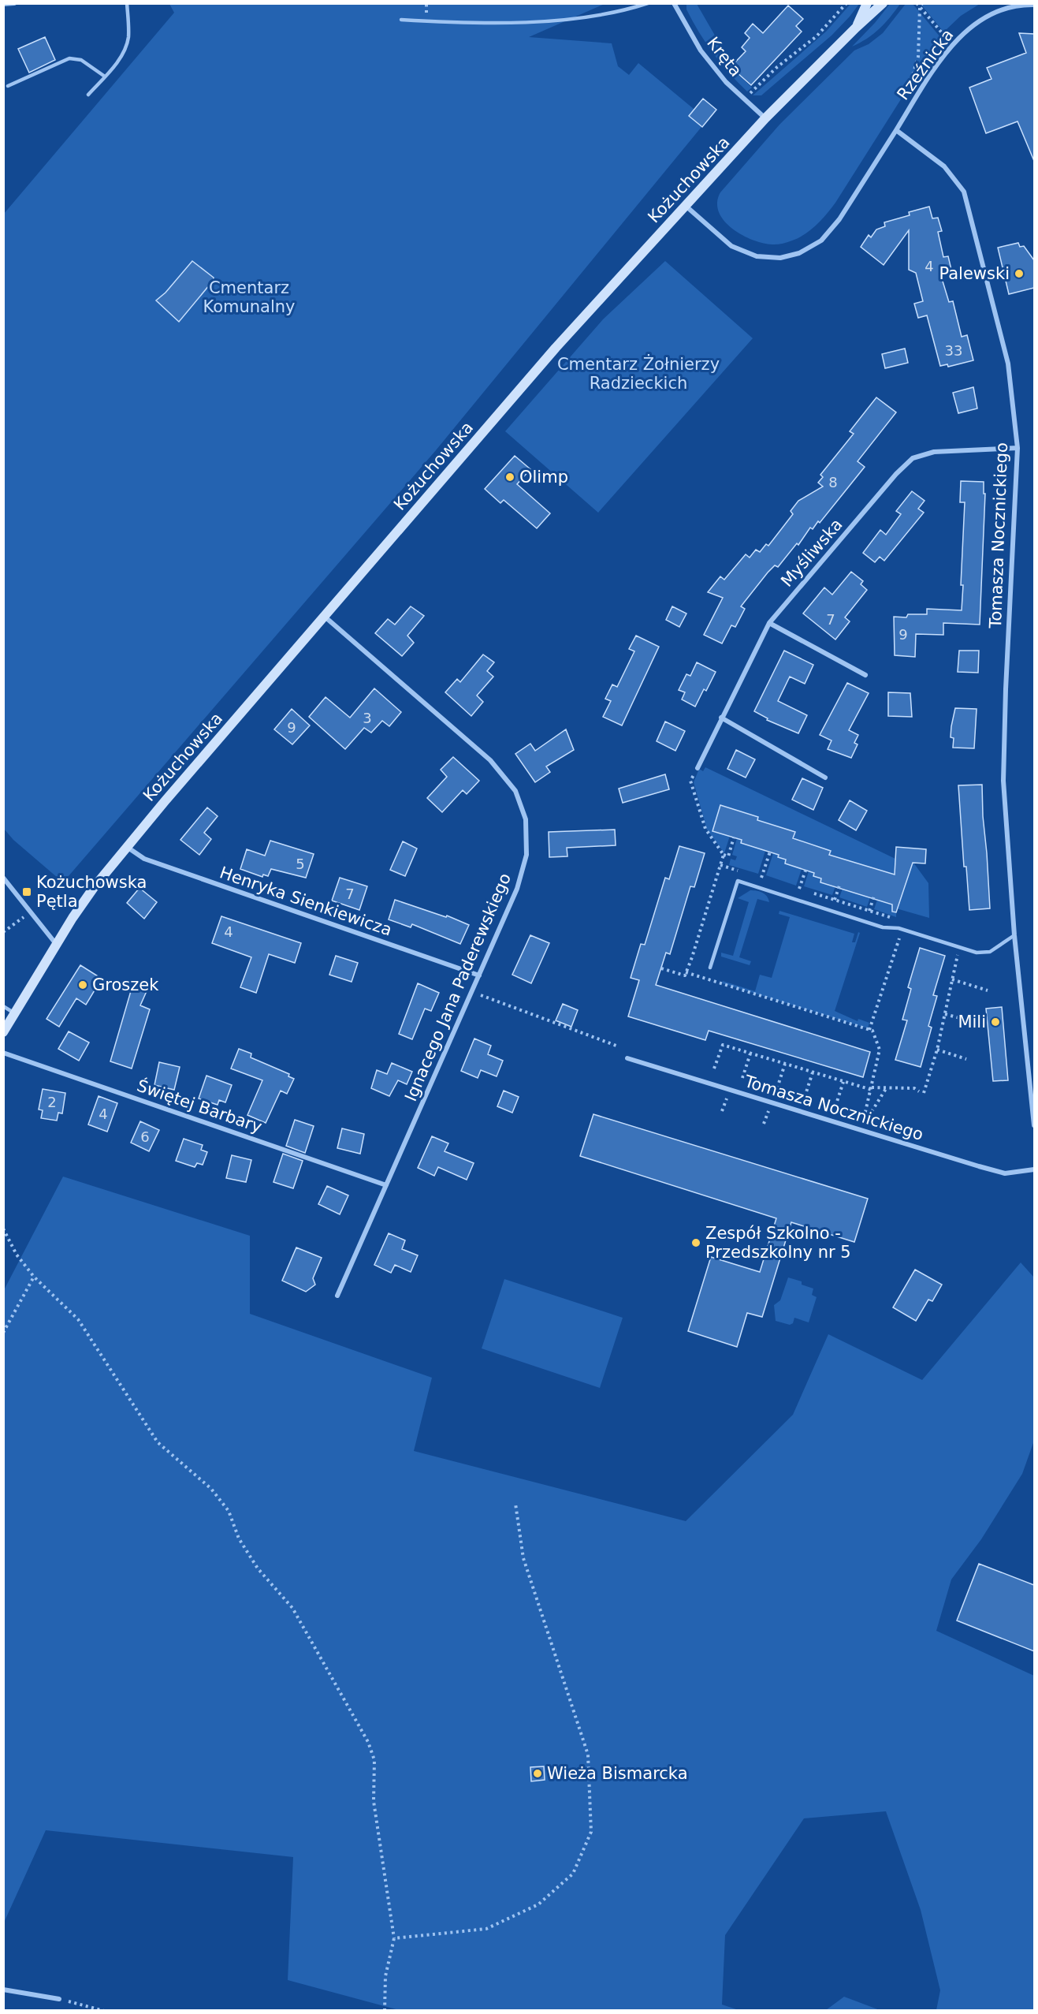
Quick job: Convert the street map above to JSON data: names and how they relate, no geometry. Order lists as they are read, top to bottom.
{
  "streets": {
    "main road": ["Kożuchowska"],
    "street": [
      "Kręta",
      "Rzeźnicka",
      "Tomasza Nocznickiego",
      "Myśliwska",
      "Henryka Sienkiewicza",
      "Ignacego Jana Paderewskiego",
      "Świętej Barbary"
    ]
  },
  "crossings": [
    ["Kręta", "Kożuchowska"],
    ["Rzeźnicka", "Tomasza Nocznickiego"],
    ["Kożuchowska", "Henryka Sienkiewicza"],
    ["Kożuchowska", "Ignacego Jana Paderewskiego"],
    ["Tomasza Nocznickiego", "Myśliwska"],
    ["Henryka Sienkiewicza", "Ignacego Jana Paderewskiego"],
    ["Ignacego Jana Paderewskiego", "Świętej Barbary"]
  ],
  "parks": ["Cmentarz Komunalny", "Cmentarz Żołnierzy Radzieckich"],
  "places": {
    "other": [
      "Palewski",
      "Olimp",
      "Groszek",
      "Mili",
      "Zespół Szkolno - Przedszkolny nr 5",
      "Wieża Bismarcka"
    ],
    "transit": ["Kożuchowska Pętla"]
  },
  "house_numbers": [
    "4",
    "33",
    "8",
    "7",
    "9",
    "3",
    "9",
    "5",
    "7",
    "4",
    "2",
    "4",
    "6"
  ]
}
